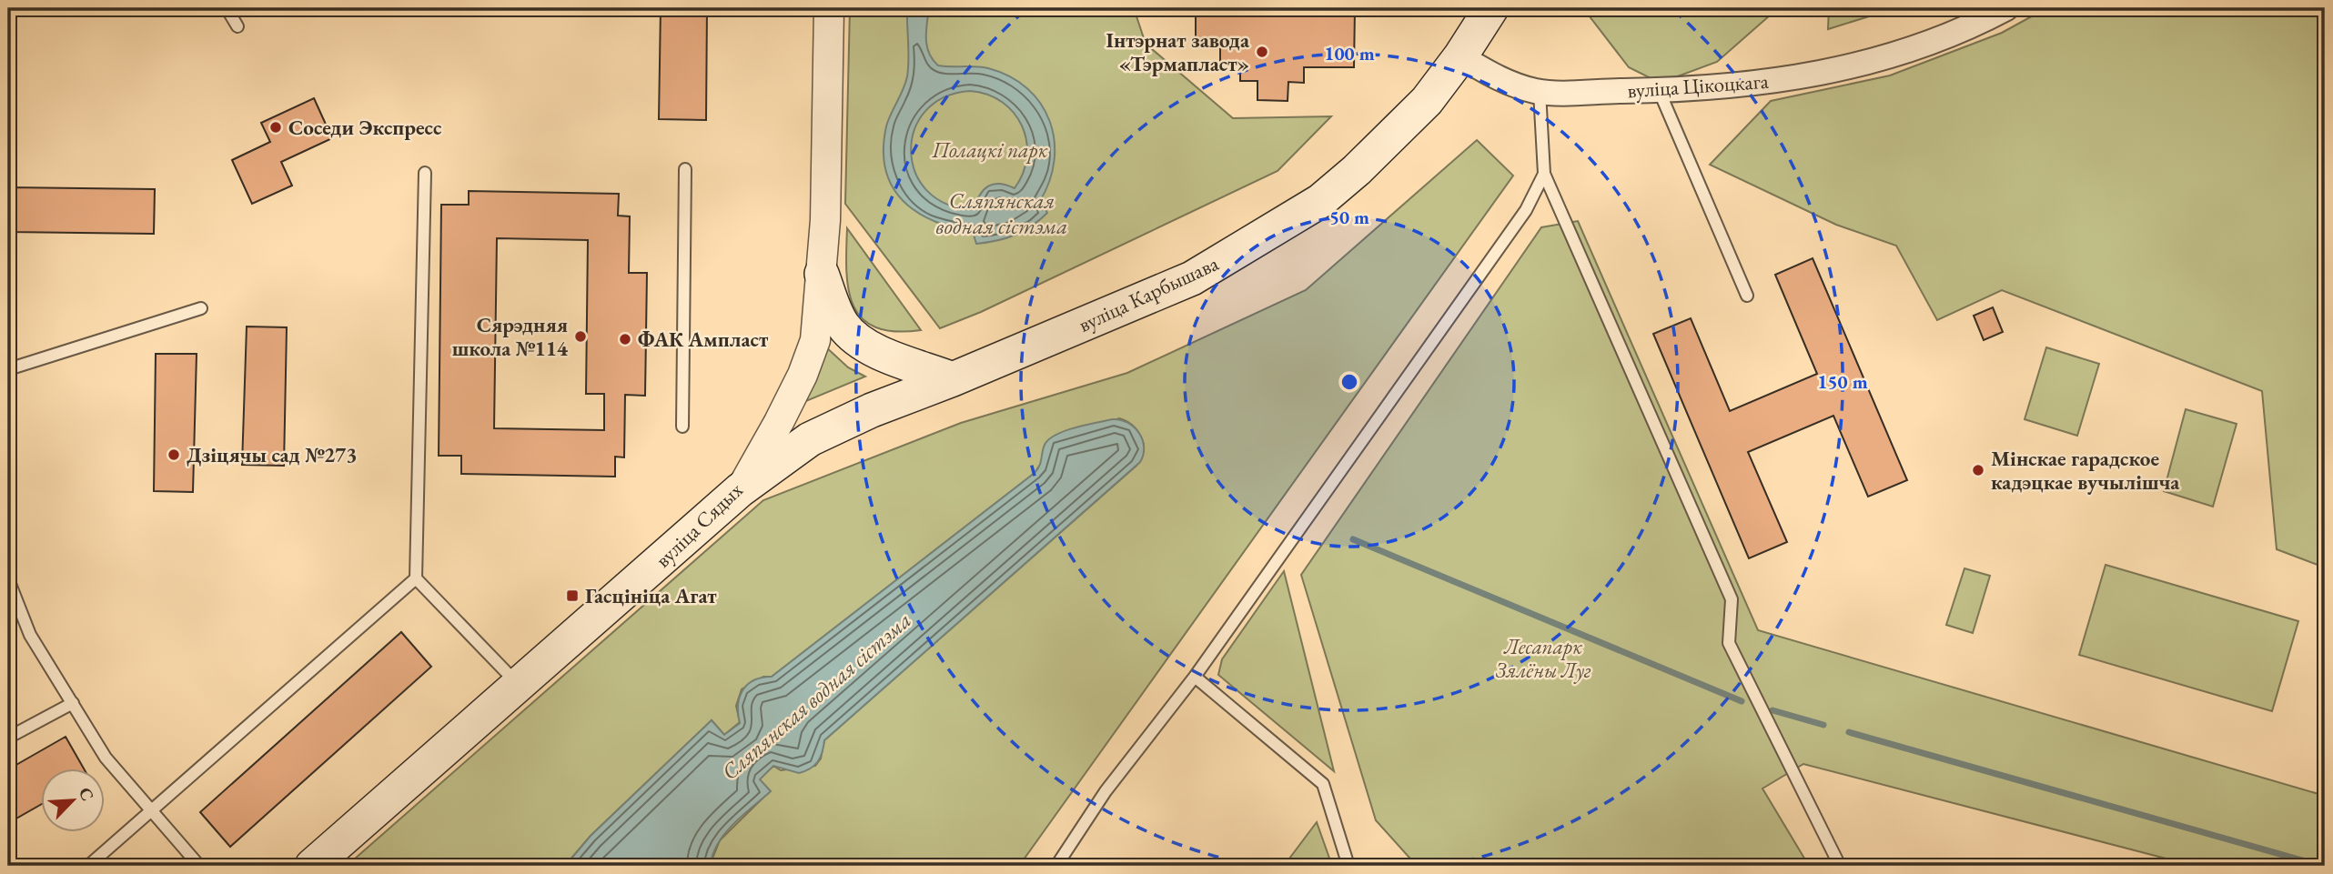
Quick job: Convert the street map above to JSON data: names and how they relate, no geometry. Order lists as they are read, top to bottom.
{
  "streets": {
    "main road": ["вуліца Карбышава", "вуліца Сядых"],
    "street": ["вуліца Цікоцкага"]
  },
  "crossings": [
    ["вуліца Цікоцкага", "вуліца Карбышава"],
    ["вуліца Карбышава", "вуліца Сядых"]
  ],
  "water": ["Сляпянская водная сістэма"],
  "parks": ["Полацкі парк", "Лесапарк Зялёны Луг"],
  "places": {
    "other": [
      "Інтэрнат завода «Тэрмапласт»",
      "Соседи Экспресс",
      "Сярэдняя школа №114",
      "ФАК Ампласт",
      "Дзіцячы сад №273",
      "Мінскае гарадское кадэцкае вучылішча"
    ],
    "transit": ["Гасцініца Агат"]
  },
  "north": "top right",
  "rings": ["100 m", "50 m", "150 m"]
}
